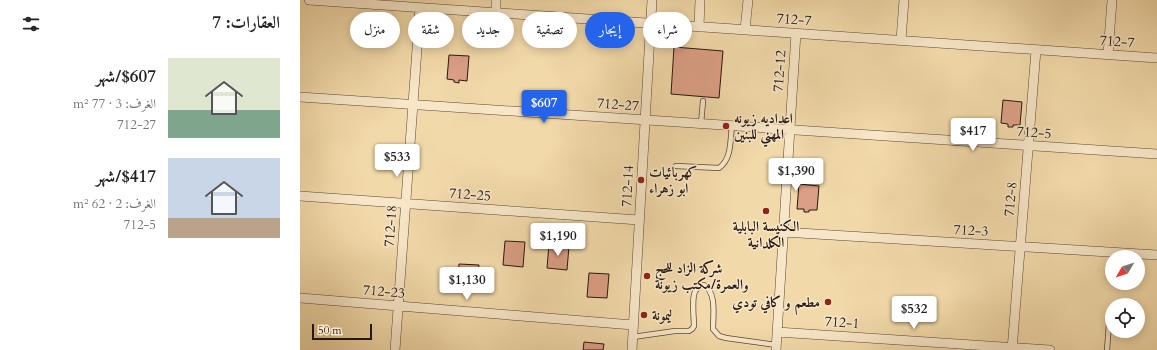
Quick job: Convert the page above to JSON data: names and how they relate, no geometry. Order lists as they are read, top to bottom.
{
  "streets": {
    "street": [
      "712-7",
      "712-12",
      "712-27",
      "712-5",
      "712-14",
      "712-25",
      "712-8",
      "712-18",
      "712-3",
      "712-23",
      "712-1"
    ]
  },
  "crossings": [
    ["712-7", "712-12"],
    ["712-7", "712-8"],
    ["712-7", "712-18"],
    ["712-12", "712-27"],
    ["712-12", "712-5"],
    ["712-12", "712-3"],
    ["712-12", "712-1"],
    ["712-27", "712-5"],
    ["712-27", "712-14"],
    ["712-27", "712-18"],
    ["712-5", "712-8"],
    ["712-14", "712-25"],
    ["712-14", "712-23"],
    ["712-25", "712-18"],
    ["712-8", "712-3"],
    ["712-8", "712-1"],
    ["712-18", "712-23"]
  ],
  "places": [
    "اعداديه زيونه المهني للبنين",
    "كهربائيات ابو زهراء",
    "الكنيسة البابلية الكلدانية",
    "شركة الزاد للحج والعمرة/مكتب زيونة",
    "مطعم و كافي تودي",
    "ليمونة"
  ],
  "scale_bar": "50 m",
  "north": "bottom left",
  "page": {
    "heading": "العقارات: 7",
    "chip": [
      "شراء",
      "إيجار",
      "تصفية",
      "جديد",
      "شقة",
      "منزل"
    ],
    "list": [
      {
        "name": "$607/شهر",
        "note": "الغرف: 3 · 77 m² · 712-27"
      },
      {
        "name": "$417/شهر",
        "note": "الغرف: 2 · 62 m² · 712-5"
      }
    ],
    "price": [
      "$607",
      "$417",
      "$533",
      "$1,390",
      "$1,190",
      "$1,130",
      "$532"
    ],
    "scale": "50 m"
  }
}
